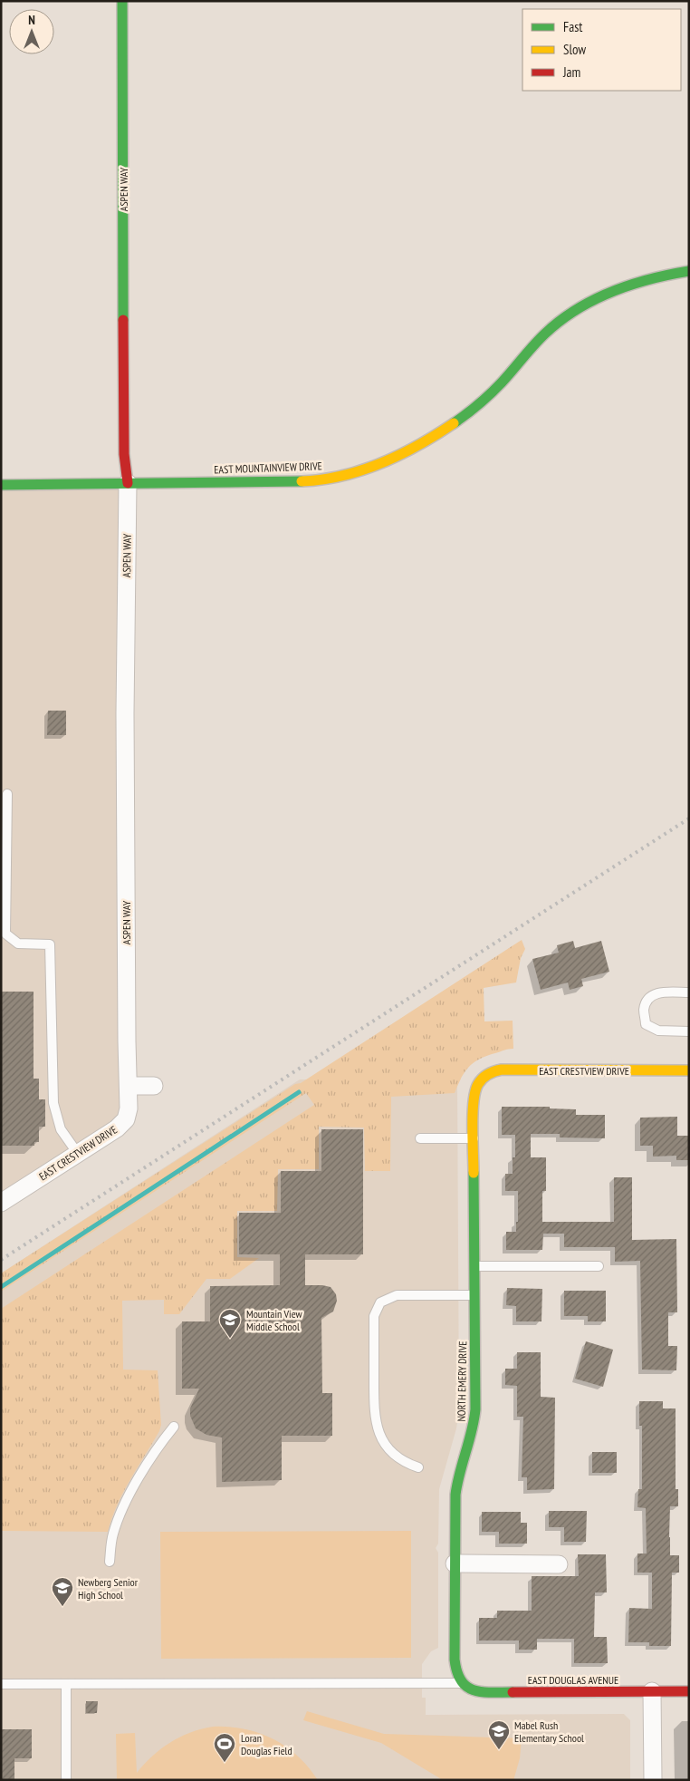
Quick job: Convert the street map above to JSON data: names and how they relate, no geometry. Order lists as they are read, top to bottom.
{
  "streets": {
    "street": [
      "ASPEN WAY",
      "EAST MOUNTAINVIEW DRIVE",
      "EAST CRESTVIEW DRIVE",
      "NORTH EMERY DRIVE",
      "EAST DOUGLAS AVENUE"
    ]
  },
  "crossings": [
    ["ASPEN WAY", "EAST MOUNTAINVIEW DRIVE"],
    ["ASPEN WAY", "EAST CRESTVIEW DRIVE"],
    ["EAST CRESTVIEW DRIVE", "NORTH EMERY DRIVE"],
    ["NORTH EMERY DRIVE", "EAST DOUGLAS AVENUE"]
  ],
  "places": {
    "school or university": ["Mountain View Middle School", "Newberg Senior High School", "Mabel Rush Elementary School"],
    "sports": ["Loran Douglas Field"]
  },
  "legend": ["Fast", "Slow", "Jam"],
  "north": "top"
}
